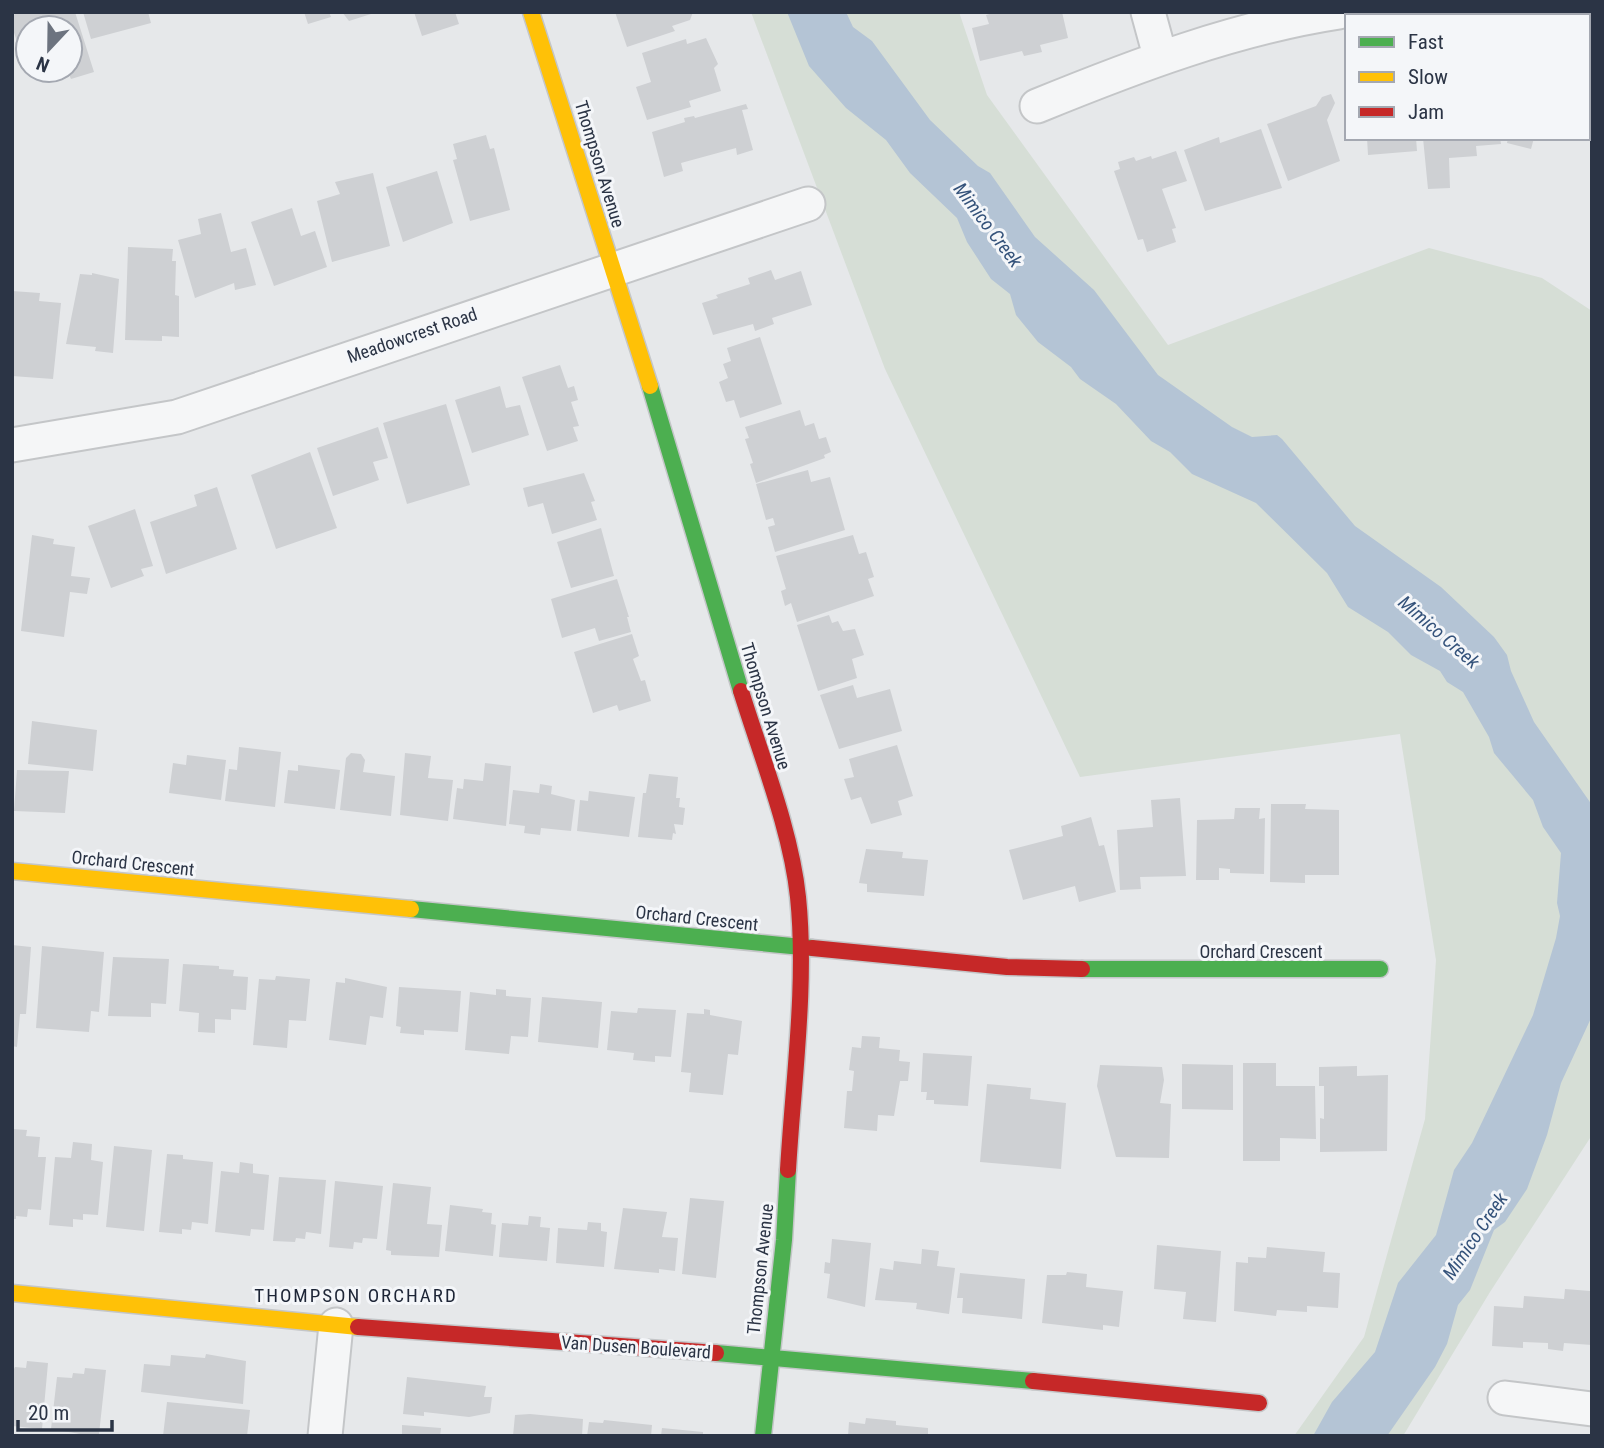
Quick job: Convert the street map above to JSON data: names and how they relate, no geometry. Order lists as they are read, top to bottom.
{
  "streets": {
    "street": [
      "Thompson Avenue",
      "Meadowcrest Road",
      "Orchard Crescent",
      "Van Dusen Boulevard"
    ]
  },
  "crossings": [
    ["Thompson Avenue", "Meadowcrest Road"],
    ["Thompson Avenue", "Orchard Crescent"],
    ["Thompson Avenue", "Van Dusen Boulevard"]
  ],
  "districts": ["THOMPSON ORCHARD"],
  "water": ["Mimico Creek"],
  "legend": ["Fast", "Slow", "Jam"],
  "scale_bar": "20 m",
  "north": "bottom"
}
